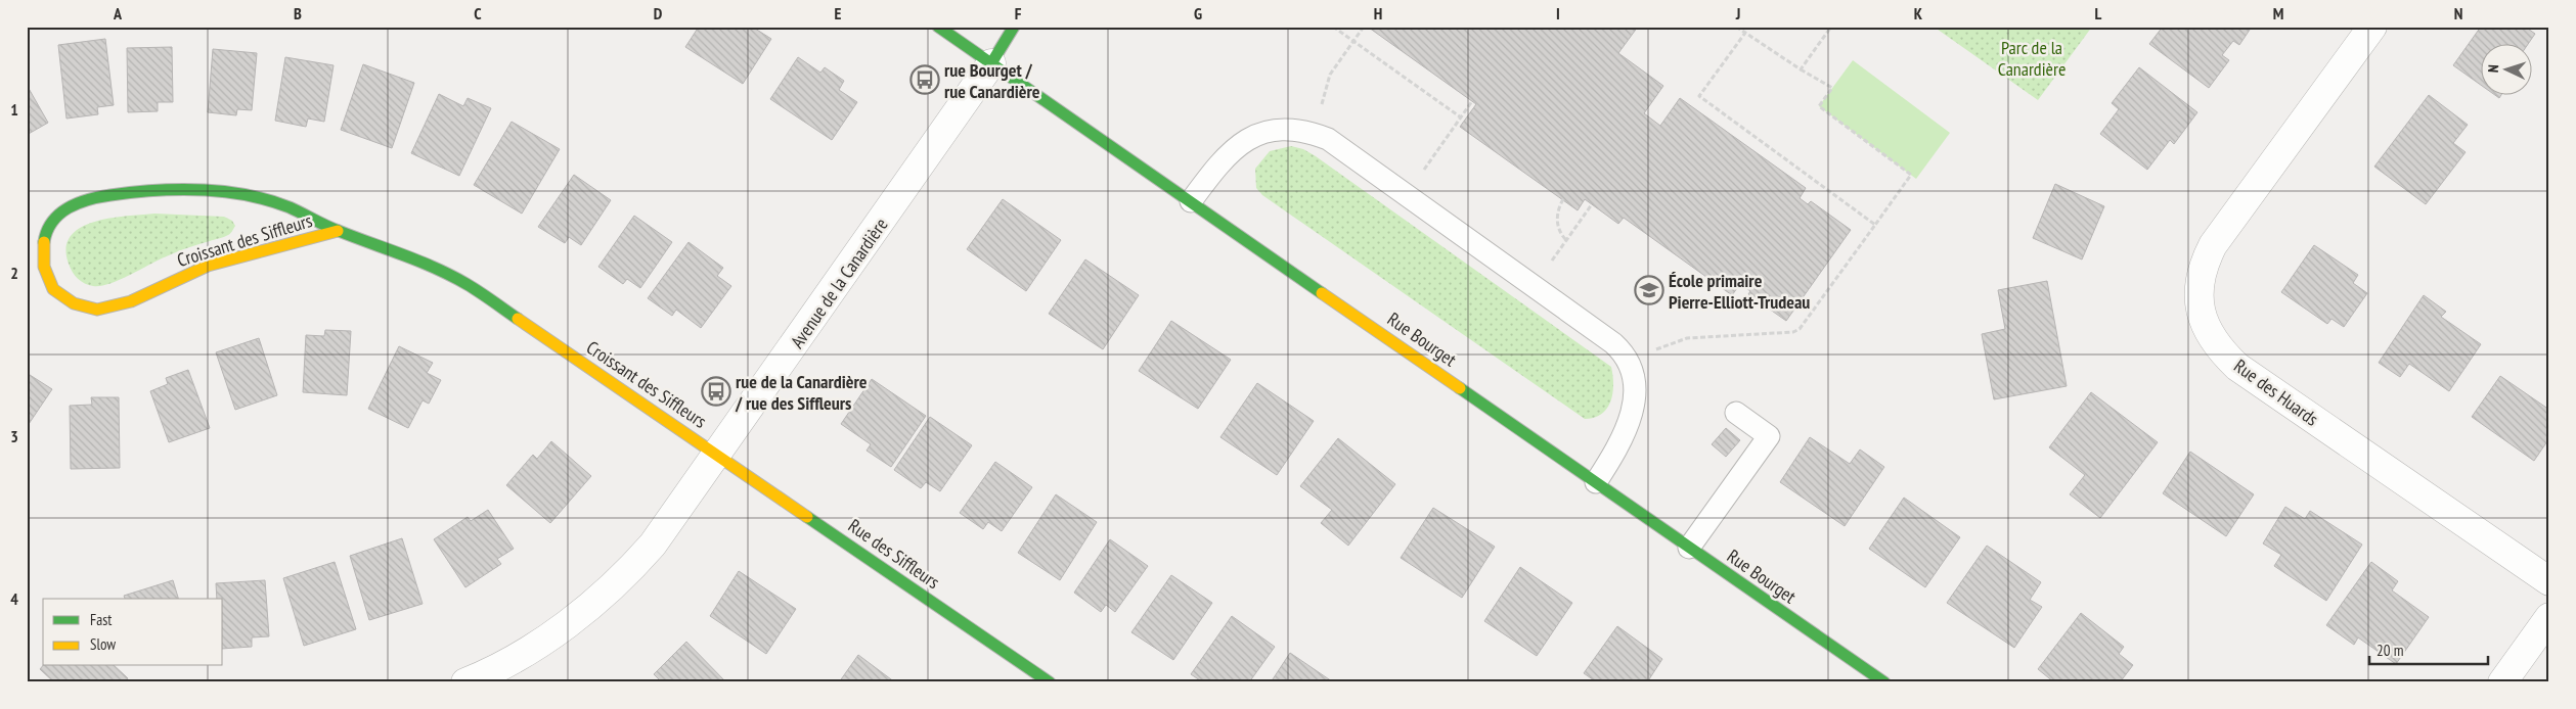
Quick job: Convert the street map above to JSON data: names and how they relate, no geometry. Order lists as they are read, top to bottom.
{
  "streets": {
    "street": [
      "Croissant des Siffleurs",
      "Avenue de la Canardière",
      "Rue Bourget",
      "Rue des Huards",
      "Rue des Siffleurs"
    ]
  },
  "crossings": [
    ["Croissant des Siffleurs", "Avenue de la Canardière"],
    ["Croissant des Siffleurs", "Rue des Siffleurs"],
    ["Avenue de la Canardière", "Rue Bourget"],
    ["Avenue de la Canardière", "Rue des Siffleurs"]
  ],
  "parks": ["Parc de la Canardière"],
  "places": {
    "bus stop": ["rue Bourget / rue Canardière", "rue de la Canardière / rue des Siffleurs"],
    "school or university": ["École primaire Pierre-Elliott-Trudeau"]
  },
  "legend": ["Fast", "Slow"],
  "scale_bar": "20 m",
  "north": "left",
  "grid": {
    "columns": [
      "A",
      "B",
      "C",
      "D",
      "E",
      "F",
      "G",
      "H",
      "I",
      "J",
      "K",
      "L",
      "M",
      "N"
    ],
    "rows": [
      "1",
      "2",
      "3",
      "4"
    ]
  }
}
